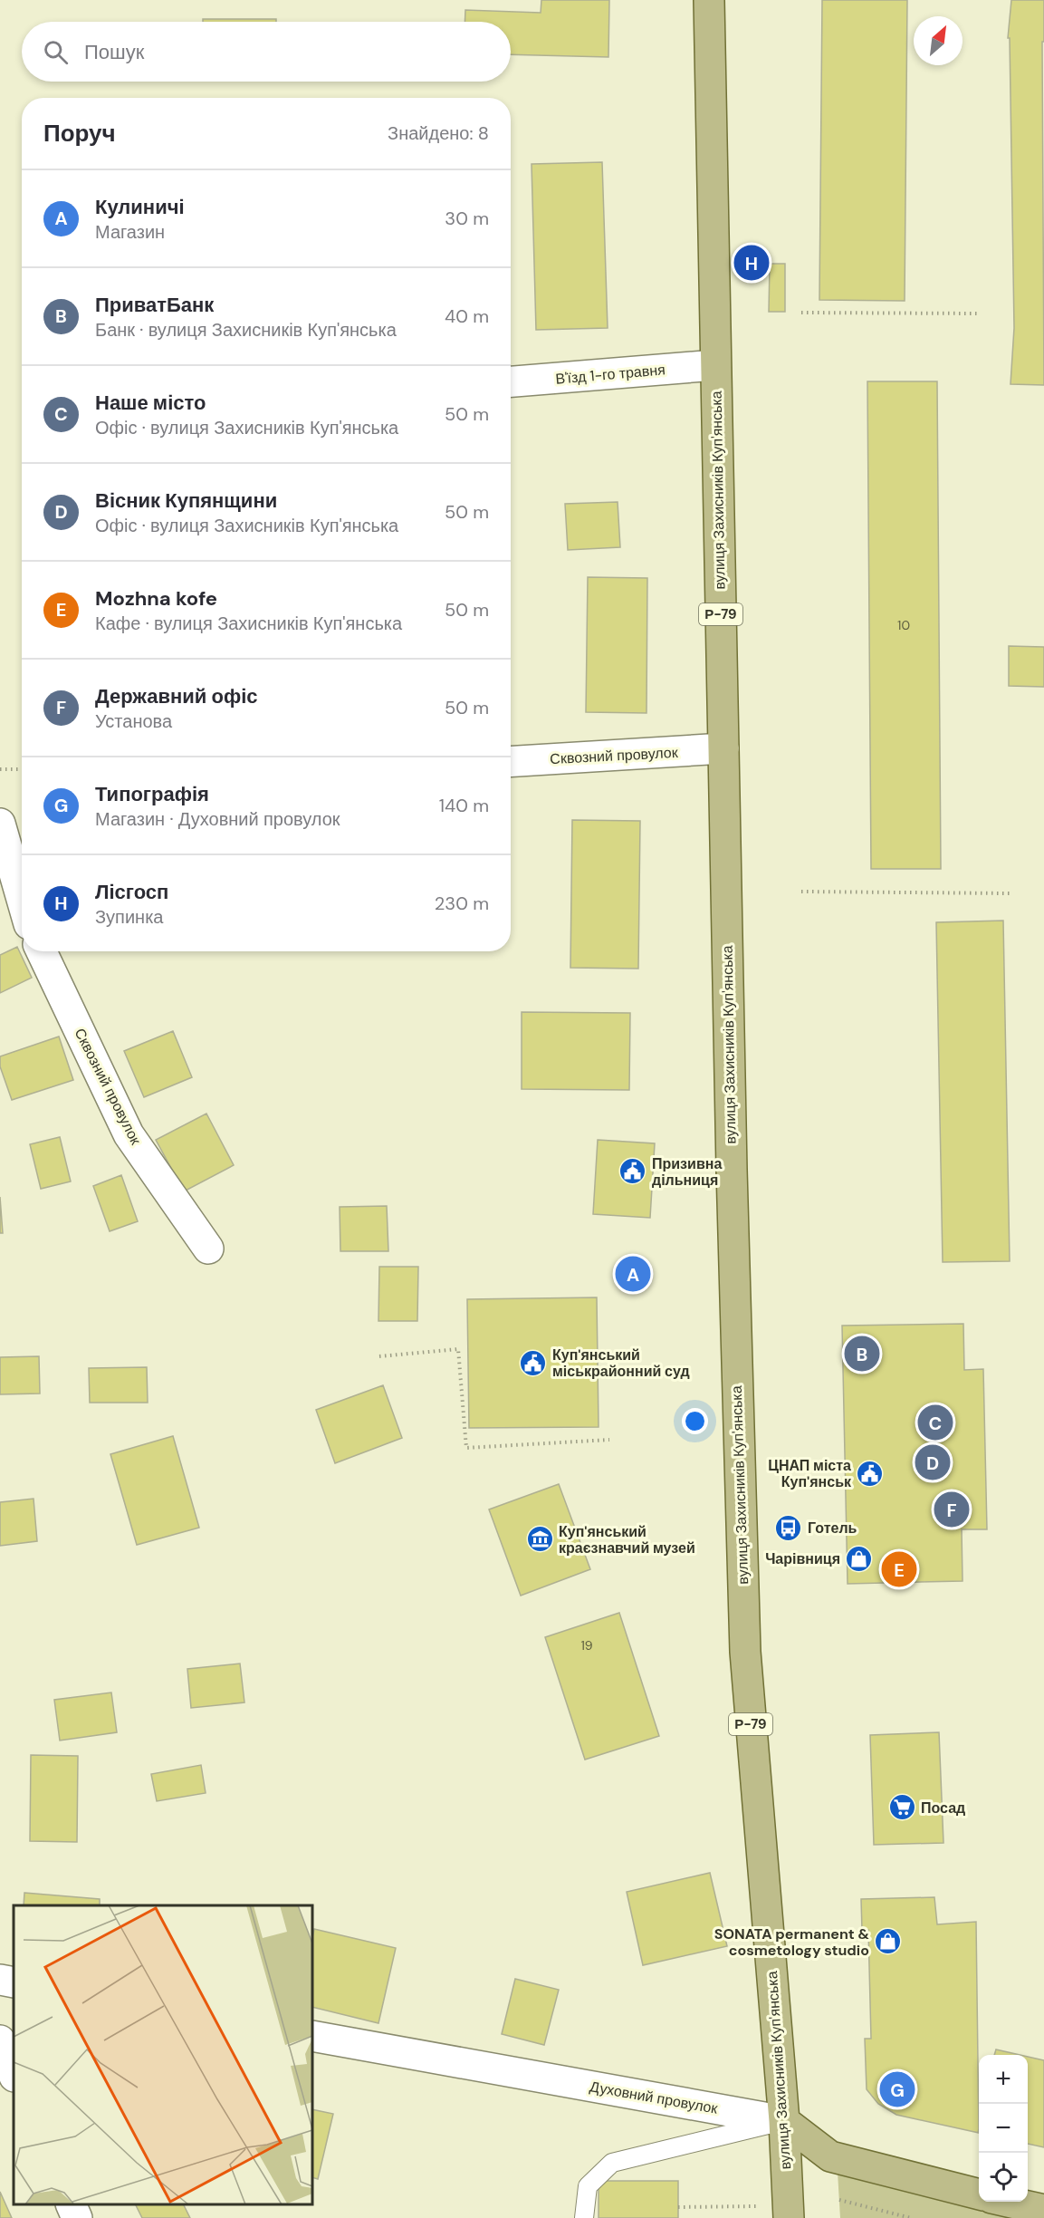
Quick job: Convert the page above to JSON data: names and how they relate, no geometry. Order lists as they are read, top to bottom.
{
  "streets": {
    "main road": ["вулиця Захисників Куп'янська", "Р-79", "Духовний провулок"],
    "street": ["В'їзд 1-го травня", "Сквозний провулок"]
  },
  "crossings": [
    ["В'їзд 1-го травня", "вулиця Захисників Куп'янська"],
    ["вулиця Захисників Куп'янська", "Сквозний провулок"],
    ["вулиця Захисників Куп'янська", "Духовний провулок"]
  ],
  "places": {
    "public building": ["Призивна дільниця", "Куп'янський міськрайонний суд", "ЦНАП міста Куп'янськ"],
    "bus stop": ["Готель"],
    "museum": ["Куп'янський краєзнавчий музей"],
    "shop": ["Чарівниця", "SONATA permanent & cosmetology studio"],
    "supermarket": ["Посад"]
  },
  "house_numbers": ["10", "19"],
  "north": "top right",
  "page": {
    "search": "Пошук",
    "heading": ["Поруч", "Знайдено: 8"],
    "list": [
      {
        "mark": "A",
        "name": "Кулиничі",
        "note": "Магазин",
        "value": "30 m"
      },
      {
        "mark": "B",
        "name": "ПриватБанк",
        "note": "Банк · вулиця Захисників Куп'янська",
        "value": "40 m"
      },
      {
        "mark": "C",
        "name": "Наше місто",
        "note": "Офіс · вулиця Захисників Куп'янська",
        "value": "50 m"
      },
      {
        "mark": "D",
        "name": "Вісник Купянщини",
        "note": "Офіс · вулиця Захисників Куп'янська",
        "value": "50 m"
      },
      {
        "mark": "E",
        "name": "Mozhna kofe",
        "note": "Кафе · вулиця Захисників Куп'янська",
        "value": "50 m"
      },
      {
        "mark": "F",
        "name": "Державний офіс",
        "note": "Установа",
        "value": "50 m"
      },
      {
        "mark": "G",
        "name": "Типографія",
        "note": "Магазин · Духовний провулок",
        "value": "140 m"
      },
      {
        "mark": "H",
        "name": "Лісгосп",
        "note": "Зупинка",
        "value": "230 m"
      }
    ],
    "pins": [
      "H",
      "A",
      "B",
      "C",
      "D",
      "F",
      "E",
      "G"
    ],
    "map_buttons": ["+", "−"]
  }
}
